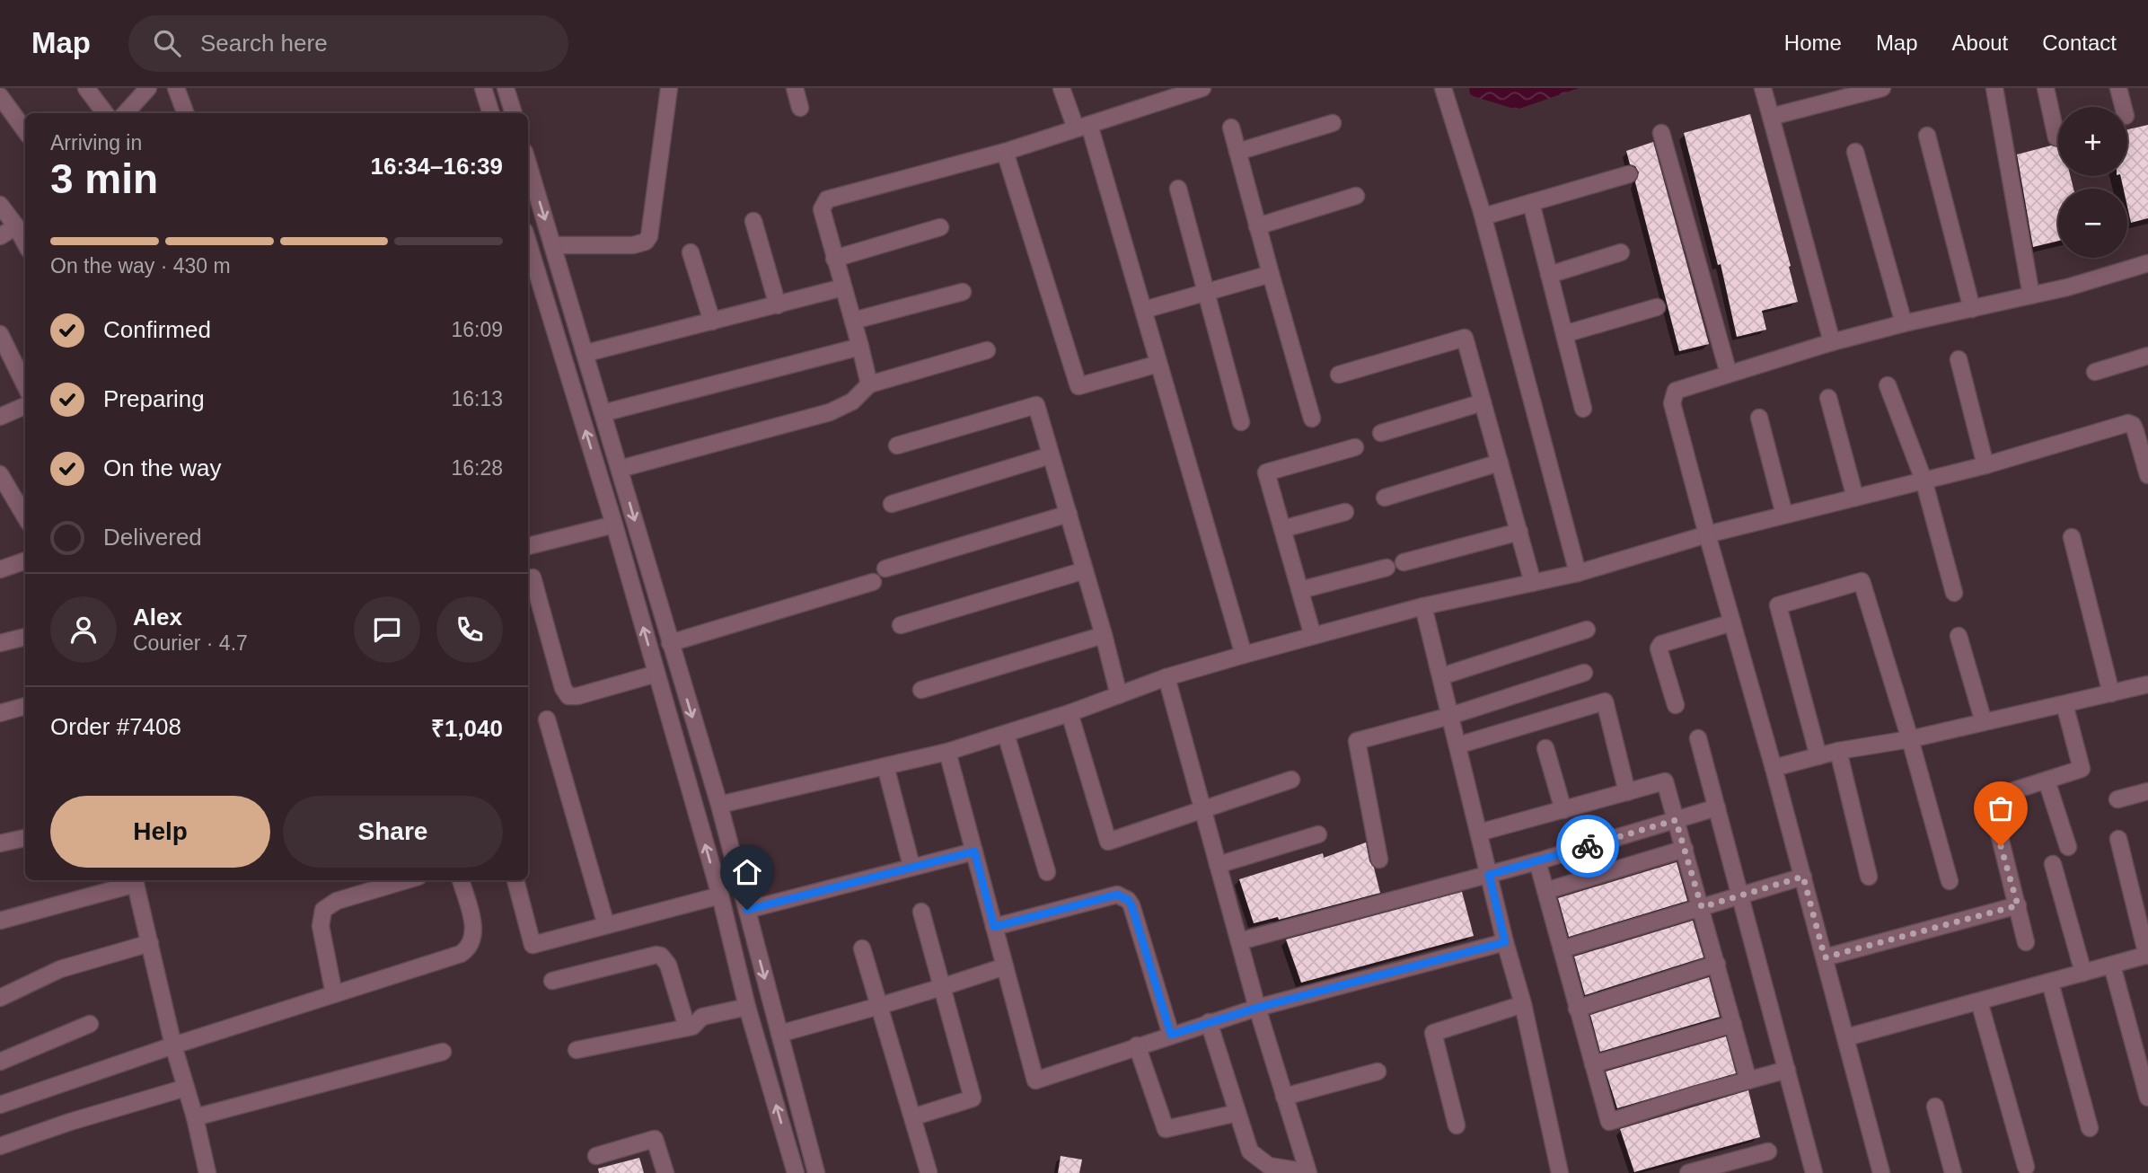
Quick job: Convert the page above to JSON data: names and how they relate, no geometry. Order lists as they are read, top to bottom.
{
  "page": {
    "header": "Map",
    "search": "Search here",
    "nav": [
      "Home",
      "Map",
      "About",
      "Contact"
    ],
    "map_buttons": ["+", "−"],
    "heading": ["3 min", "Arriving in", "16:34–16:39"],
    "panel": [
      "Alex",
      "Courier · 4.7",
      "Order #7408",
      "₹1,040"
    ],
    "bar": "On the way · 430 m",
    "list": [
      ["Confirmed", "16:09"],
      ["Preparing", "16:13"],
      ["On the way", "16:28"],
      "Delivered"
    ],
    "buttons": ["Help", "Share"]
  }
}
